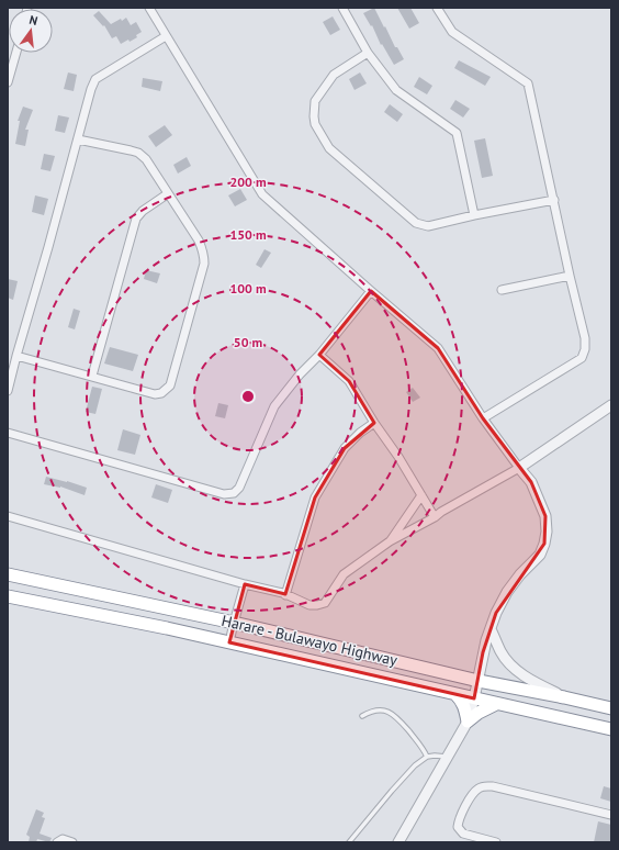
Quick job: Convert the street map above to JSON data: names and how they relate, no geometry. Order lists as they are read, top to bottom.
{
  "streets": {
    "highway": ["Harare - Bulawayo Highway"]
  },
  "north": "top",
  "rings": [
    "200 m",
    "150 m",
    "100 m",
    "50 m"
  ]
}
